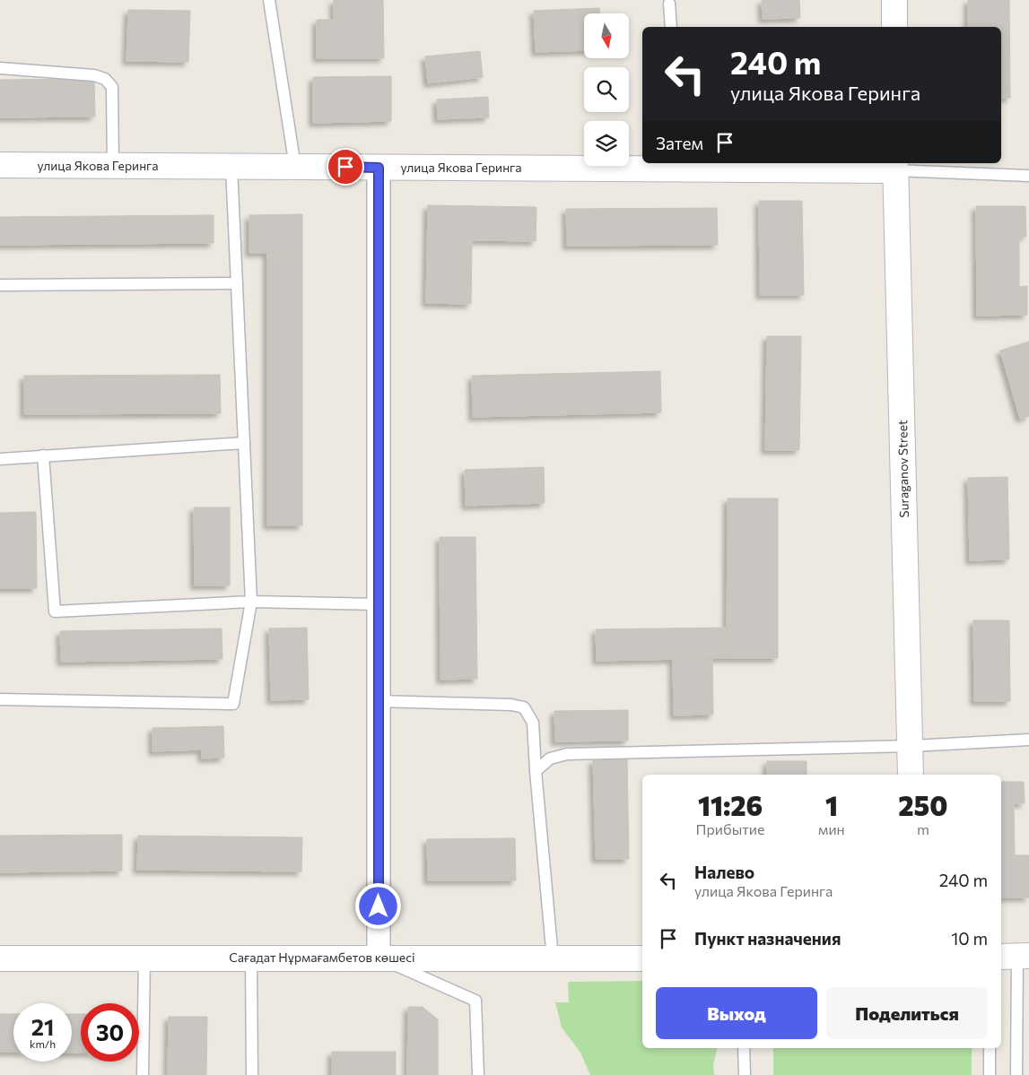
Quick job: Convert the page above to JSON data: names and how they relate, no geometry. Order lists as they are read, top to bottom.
{
  "streets": {
    "main road": ["улица Якова Геринга", "Suraganov Street", "Сағадат Нұрмағамбетов көшесі"]
  },
  "crossings": [
    ["улица Якова Геринга", "Suraganov Street"]
  ],
  "north": "bottom",
  "page": {
    "turn": ["240 m", "улица Якова Геринга"],
    "then": "Затем",
    "eta": [
      "11:26",
      "Прибытие",
      "1",
      "мин",
      "250",
      "m"
    ],
    "list": [
      {
        "name": "Налево",
        "note": "улица Якова Геринга",
        "value": "240 m"
      },
      {
        "name": "Пункт назначения",
        "value": "10 m"
      }
    ],
    "buttons": ["Выход", "Поделиться"],
    "speed": "21 km/h",
    "limit": "30"
  }
}
